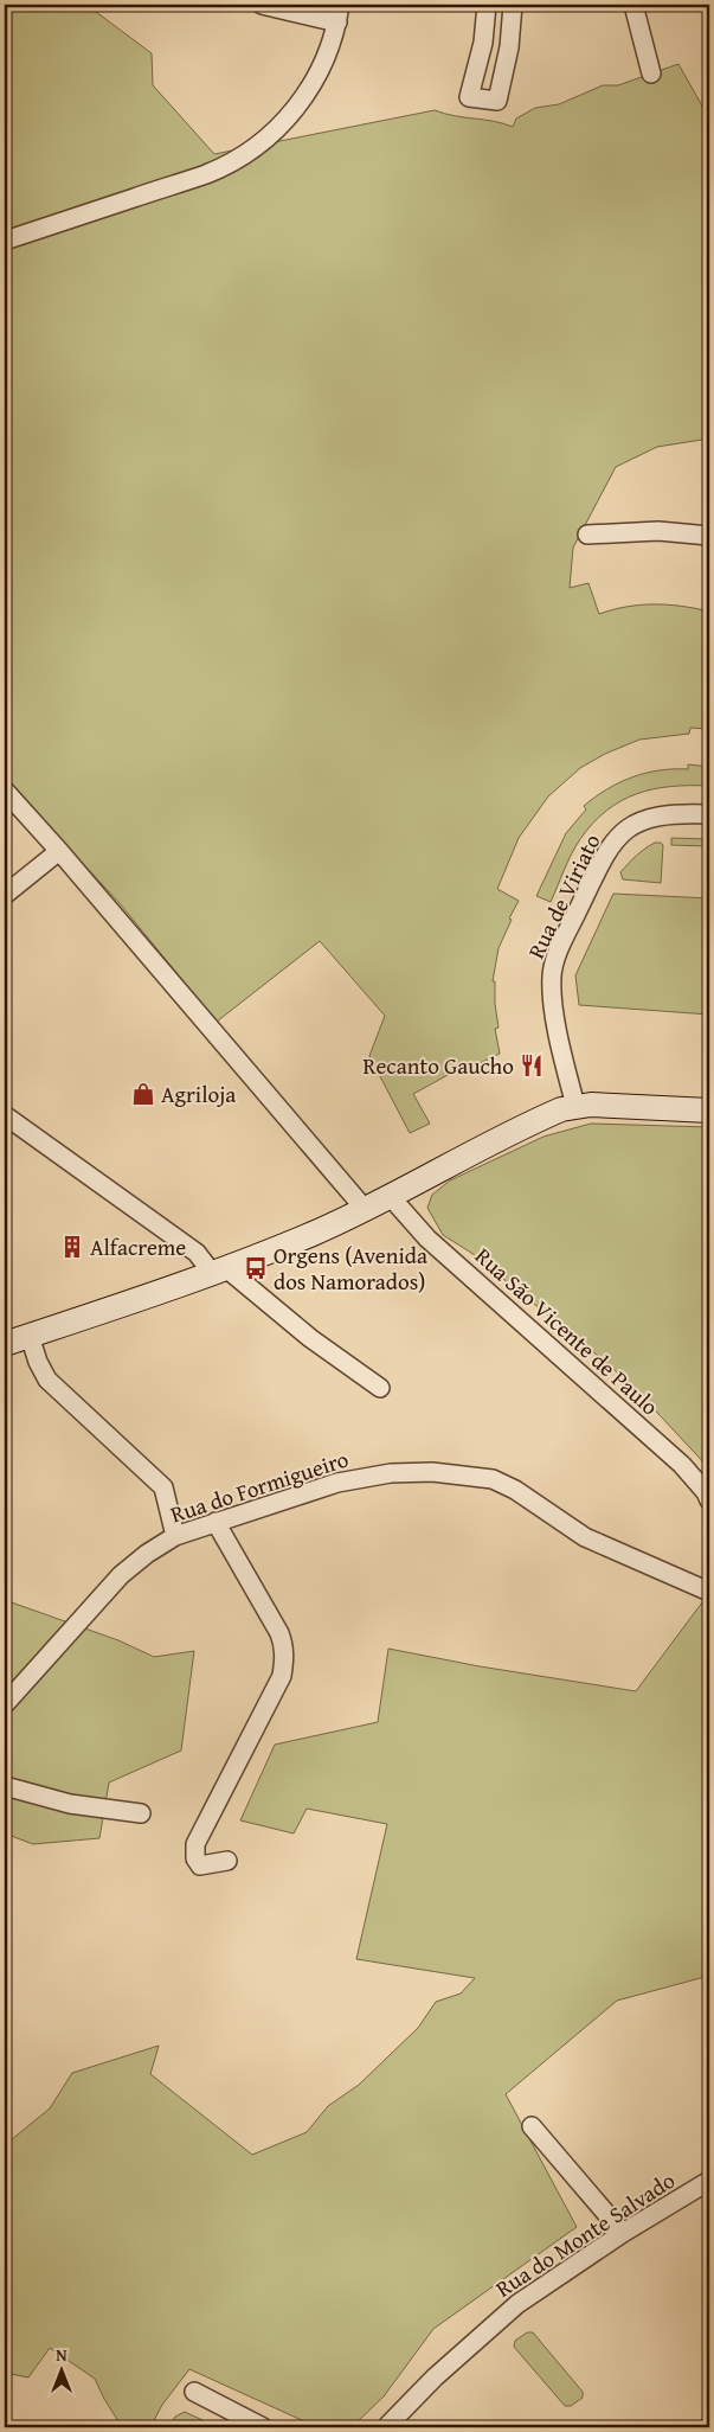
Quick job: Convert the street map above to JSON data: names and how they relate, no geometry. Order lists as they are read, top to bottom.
{
  "streets": {
    "street": [
      "Rua de Viriato",
      "Rua São Vicente de Paulo",
      "Rua do Formigueiro",
      "Rua do Monte Salvado"
    ]
  },
  "places": {
    "restaurant": ["Recanto Gaucho"],
    "shop": ["Agriloja"],
    "building": ["Alfacreme"],
    "bus stop": ["Orgens (Avenida dos Namorados)"]
  },
  "north": "top"
}
